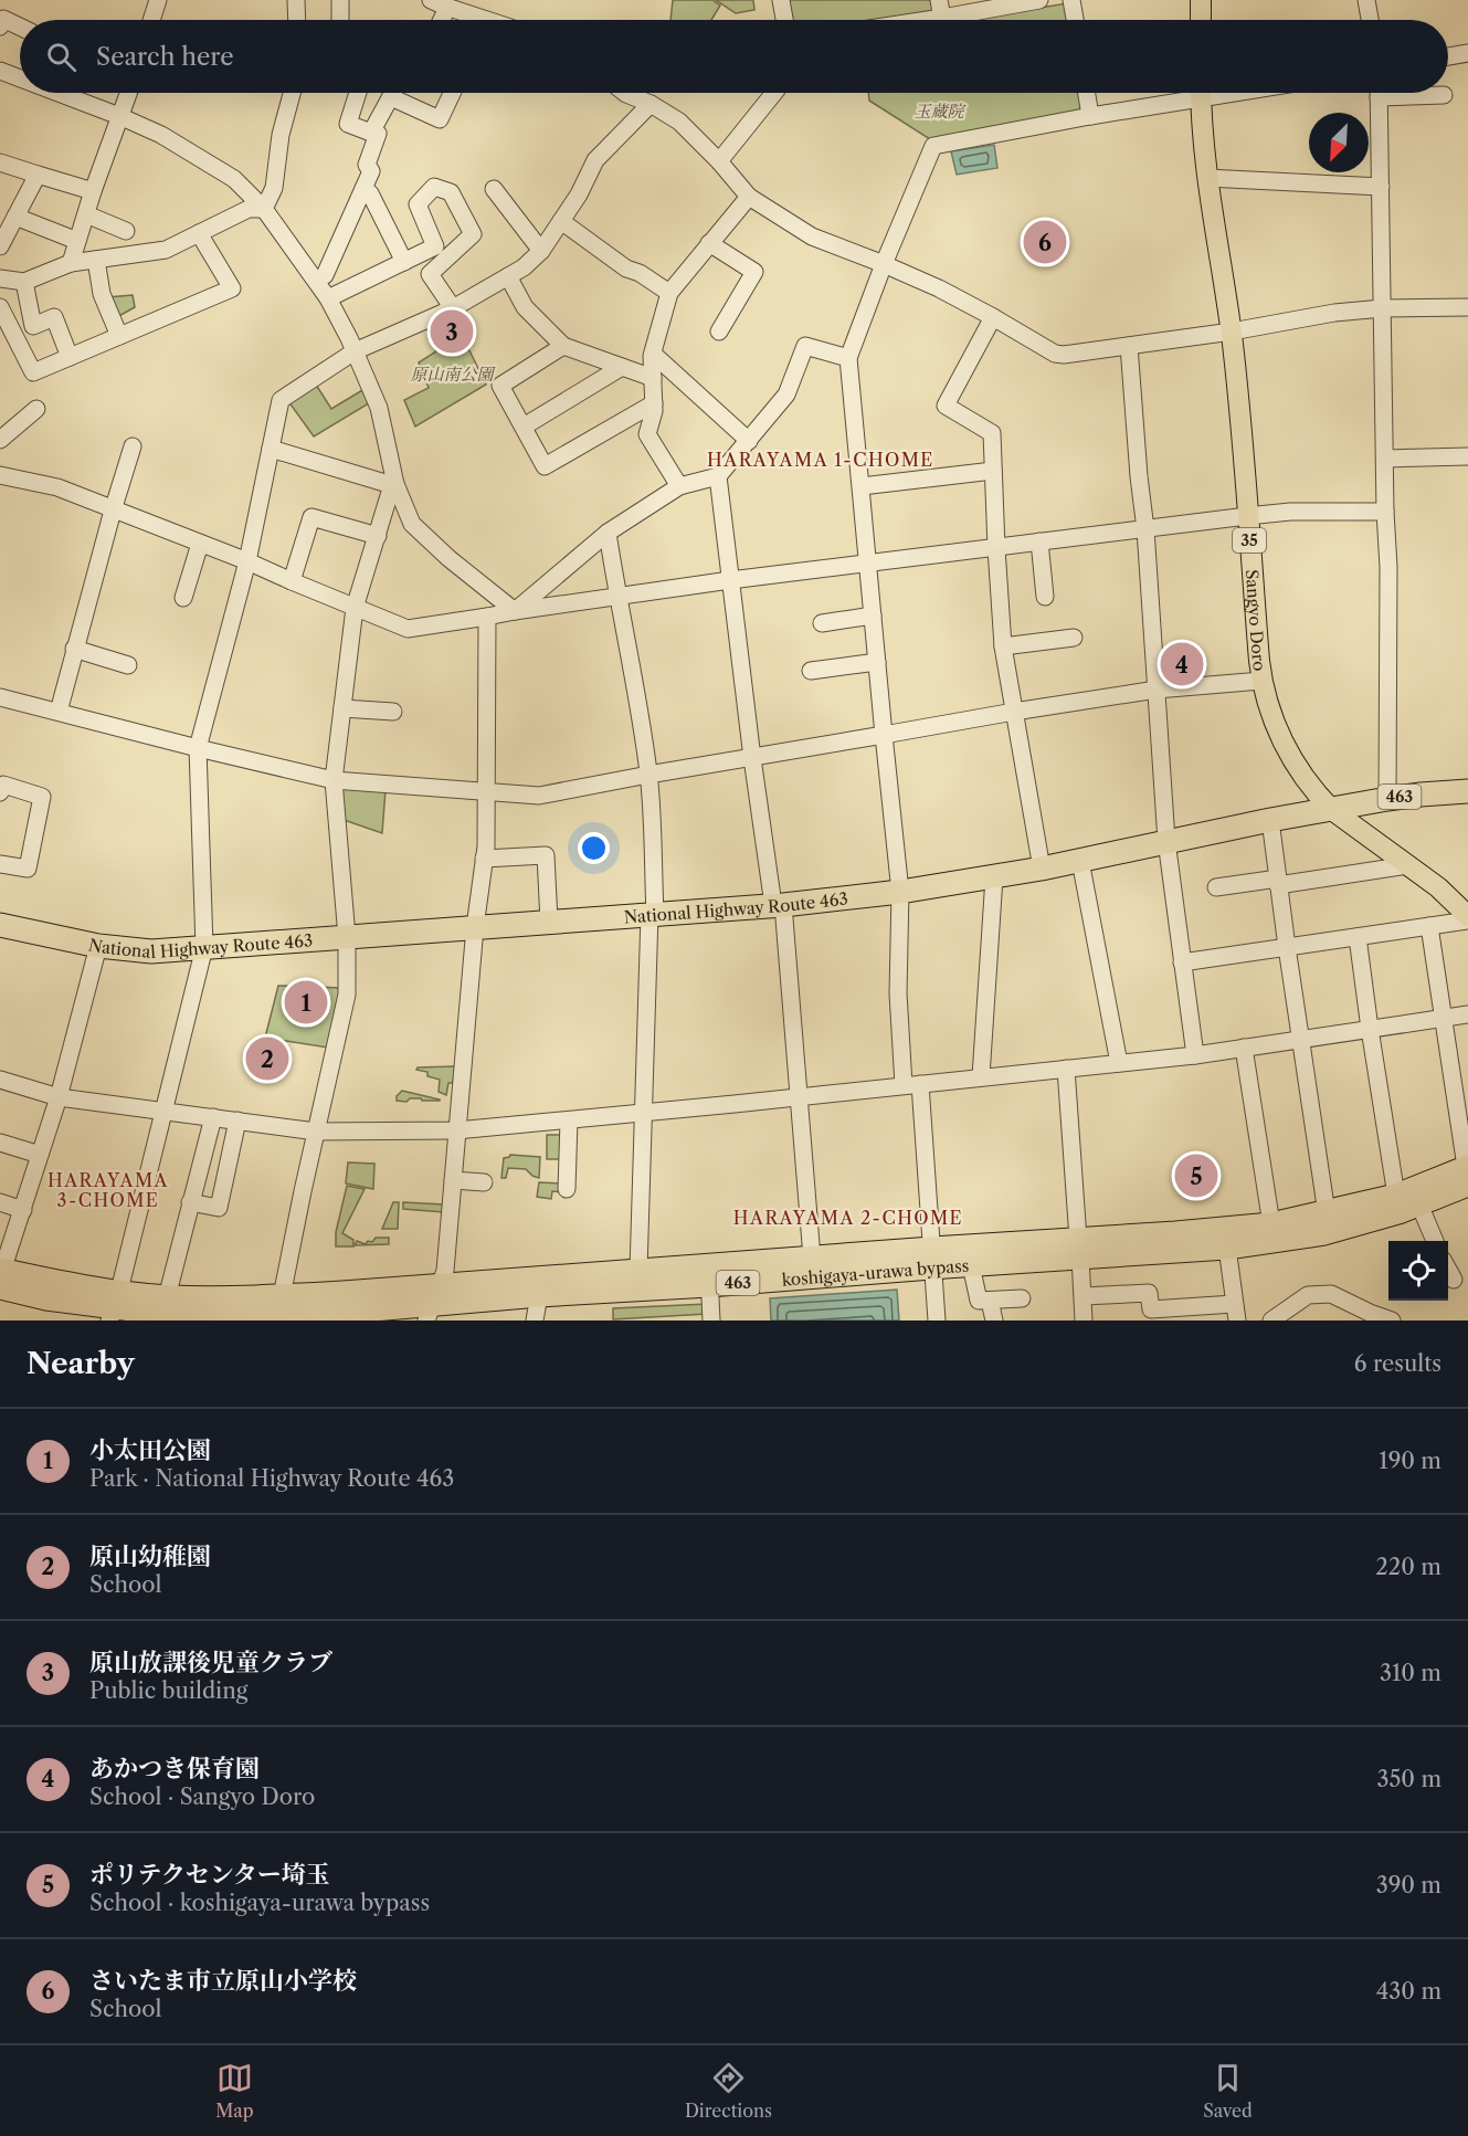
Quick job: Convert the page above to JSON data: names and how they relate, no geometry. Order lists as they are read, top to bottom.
{
  "streets": {
    "highway": ["463", "National Highway Route 463", "koshigaya-urawa bypass"],
    "main road": ["35", "Sangyo Doro"]
  },
  "crossings": [
    ["Sangyo Doro", "National Highway Route 463"]
  ],
  "districts": ["HARAYAMA 1-CHOME", "HARAYAMA 3-CHOME", "HARAYAMA 2-CHOME"],
  "parks": ["玉蔵院", "原山南公園"],
  "north": "bottom left",
  "page": {
    "search": "Search here",
    "pins": [
      "6",
      "3",
      "4",
      "1",
      "2",
      "5"
    ],
    "heading": ["Nearby", "6 results"],
    "list": [
      {
        "mark": "1",
        "name": "小太田公園",
        "note": "Park · National Highway Route 463",
        "value": "190 m"
      },
      {
        "mark": "2",
        "name": "原山幼稚園",
        "note": "School",
        "value": "220 m"
      },
      {
        "mark": "3",
        "name": "原山放課後児童クラブ",
        "note": "Public building",
        "value": "310 m"
      },
      {
        "mark": "4",
        "name": "あかつき保育園",
        "note": "School · Sangyo Doro",
        "value": "350 m"
      },
      {
        "mark": "5",
        "name": "ポリテクセンター埼玉",
        "note": "School · koshigaya-urawa bypass",
        "value": "390 m"
      },
      {
        "mark": "6",
        "name": "さいたま市立原山小学校",
        "note": "School",
        "value": "430 m"
      }
    ],
    "nav": ["Map", "Directions", "Saved"]
  }
}
